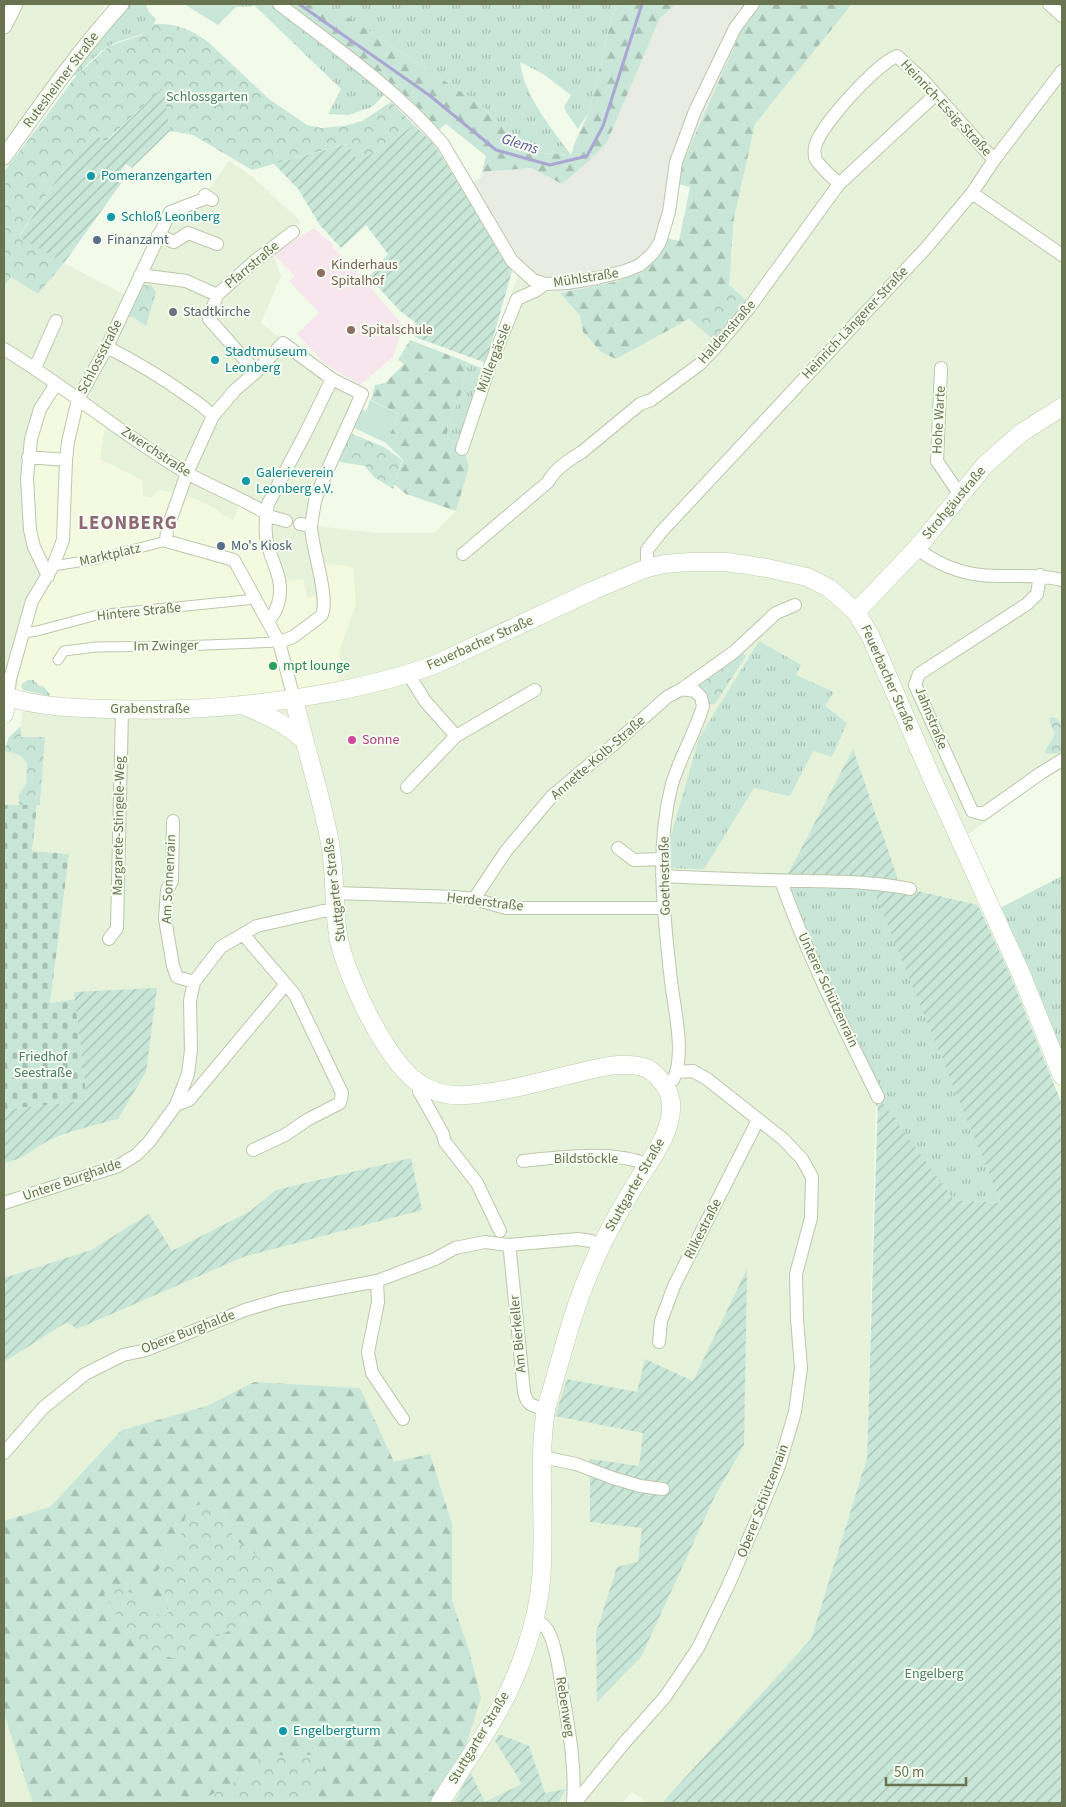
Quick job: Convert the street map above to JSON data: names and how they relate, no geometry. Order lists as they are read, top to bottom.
{
  "streets": {
    "main road": [
      "Strohgäustraße",
      "Feuerbacher Straße",
      "Grabenstraße",
      "Stuttgarter Straße"
    ],
    "street": [
      "Rutesheimer Straße",
      "Heinrich-Essig-Straße",
      "Pfarrstraße",
      "Mühlstraße",
      "Heinrich-Längerer-Straße",
      "Haldenstraße",
      "Schlossstraße",
      "Müllergässle",
      "Hohe Warte",
      "Zwerchstraße",
      "Marktplatz",
      "Hintere Straße",
      "Im Zwinger",
      "Jahnstraße",
      "Annette-Kolb-Straße",
      "Margarete-Stingele-Weg",
      "Goethestraße",
      "Am Sonnenrain",
      "Herderstraße",
      "Unterer Schützenrain",
      "Bildstöckle",
      "Untere Burghalde",
      "Rilkestraße",
      "Obere Burghalde",
      "Am Bierkeller",
      "Oberer Schützenrain",
      "Rebenweg"
    ]
  },
  "crossings": [
    ["Heinrich-Essig-Straße", "Heinrich-Längerer-Straße"],
    ["Heinrich-Essig-Straße", "Haldenstraße"],
    ["Mühlstraße", "Müllergässle"],
    ["Heinrich-Längerer-Straße", "Feuerbacher Straße"],
    ["Schlossstraße", "Zwerchstraße"],
    ["Schlossstraße", "Marktplatz"],
    ["Hohe Warte", "Strohgäustraße"],
    ["Strohgäustraße", "Feuerbacher Straße"],
    ["Marktplatz", "Hintere Straße"],
    ["Marktplatz", "Feuerbacher Straße"],
    ["Marktplatz", "Im Zwinger"],
    ["Marktplatz", "Grabenstraße"],
    ["Marktplatz", "Stuttgarter Straße"],
    ["Feuerbacher Straße", "Grabenstraße"],
    ["Feuerbacher Straße", "Stuttgarter Straße"],
    ["Grabenstraße", "Margarete-Stingele-Weg"],
    ["Grabenstraße", "Stuttgarter Straße"],
    ["Annette-Kolb-Straße", "Goethestraße"],
    ["Annette-Kolb-Straße", "Herderstraße"],
    ["Goethestraße", "Stuttgarter Straße"],
    ["Goethestraße", "Herderstraße"],
    ["Goethestraße", "Oberer Schützenrain"],
    ["Am Sonnenrain", "Untere Burghalde"],
    ["Stuttgarter Straße", "Herderstraße"],
    ["Stuttgarter Straße", "Bildstöckle"],
    ["Stuttgarter Straße", "Untere Burghalde"],
    ["Stuttgarter Straße", "Obere Burghalde"],
    ["Stuttgarter Straße", "Am Bierkeller"],
    ["Stuttgarter Straße", "Rebenweg"],
    ["Herderstraße", "Untere Burghalde"],
    ["Rilkestraße", "Oberer Schützenrain"],
    ["Obere Burghalde", "Am Bierkeller"],
    ["Oberer Schützenrain", "Rebenweg"]
  ],
  "districts": ["LEONBERG"],
  "water": ["Glems"],
  "parks": ["Schlossgarten", "Friedhof Seestraße", "Engelberg"],
  "places": [
    "Pomeranzengarten",
    "Schloß Leonberg",
    "Finanzamt",
    "Kinderhaus Spitalhof",
    "Stadtkirche",
    "Spitalschule",
    "Stadtmuseum Leonberg",
    "Galerieverein Leonberg e.V.",
    "Mo's Kiosk",
    "mpt lounge",
    "Sonne",
    "Engelbergturm"
  ],
  "scale_bar": "50 m"
}
